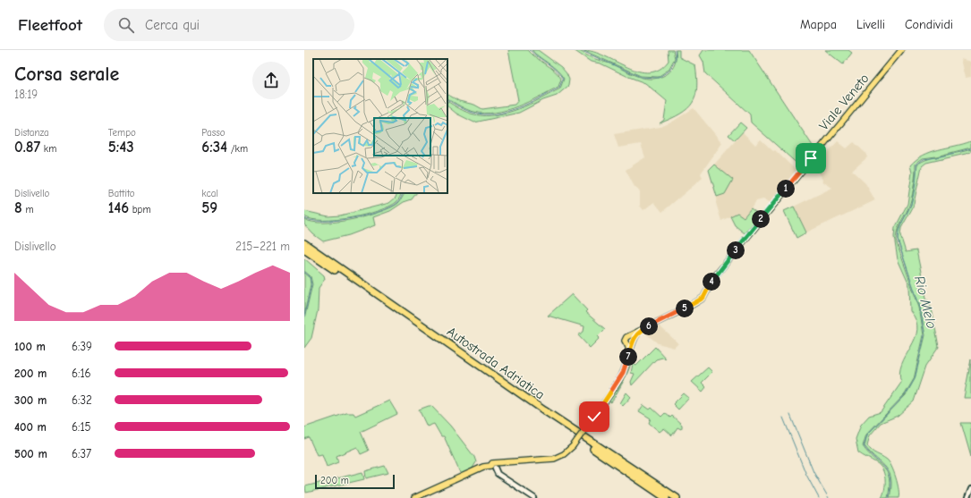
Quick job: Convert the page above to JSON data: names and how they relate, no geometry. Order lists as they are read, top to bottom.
{
  "streets": {
    "highway": ["Autostrada Adriatica"],
    "main road": ["Viale Veneto"]
  },
  "water": ["Rio Melo"],
  "scale_bar": "200 m",
  "page": {
    "header": "Fleetfoot",
    "search": "Cerca qui",
    "nav": ["Mappa", "Livelli", "Condividi"],
    "heading": ["Corsa serale", "18:19"],
    "stats": [
      ["Distanza", "0.87 km"],
      ["Tempo", "5:43"],
      ["Passo", "6:34 /km"],
      ["Dislivello", "8 m"],
      ["Battito", "146 bpm"],
      ["kcal", "59"]
    ],
    "pins": [
      "1",
      "2",
      "3",
      "4",
      "5",
      "6",
      "7"
    ],
    "chart": ["Dislivello", "215–221 m"],
    "list": [
      {
        "name": "100 m",
        "note": "6:39"
      },
      {
        "name": "200 m",
        "note": "6:16"
      },
      {
        "name": "300 m",
        "note": "6:32"
      },
      {
        "name": "400 m",
        "note": "6:15"
      },
      {
        "name": "500 m",
        "note": "6:37"
      }
    ],
    "scale": "200 m"
  }
}
